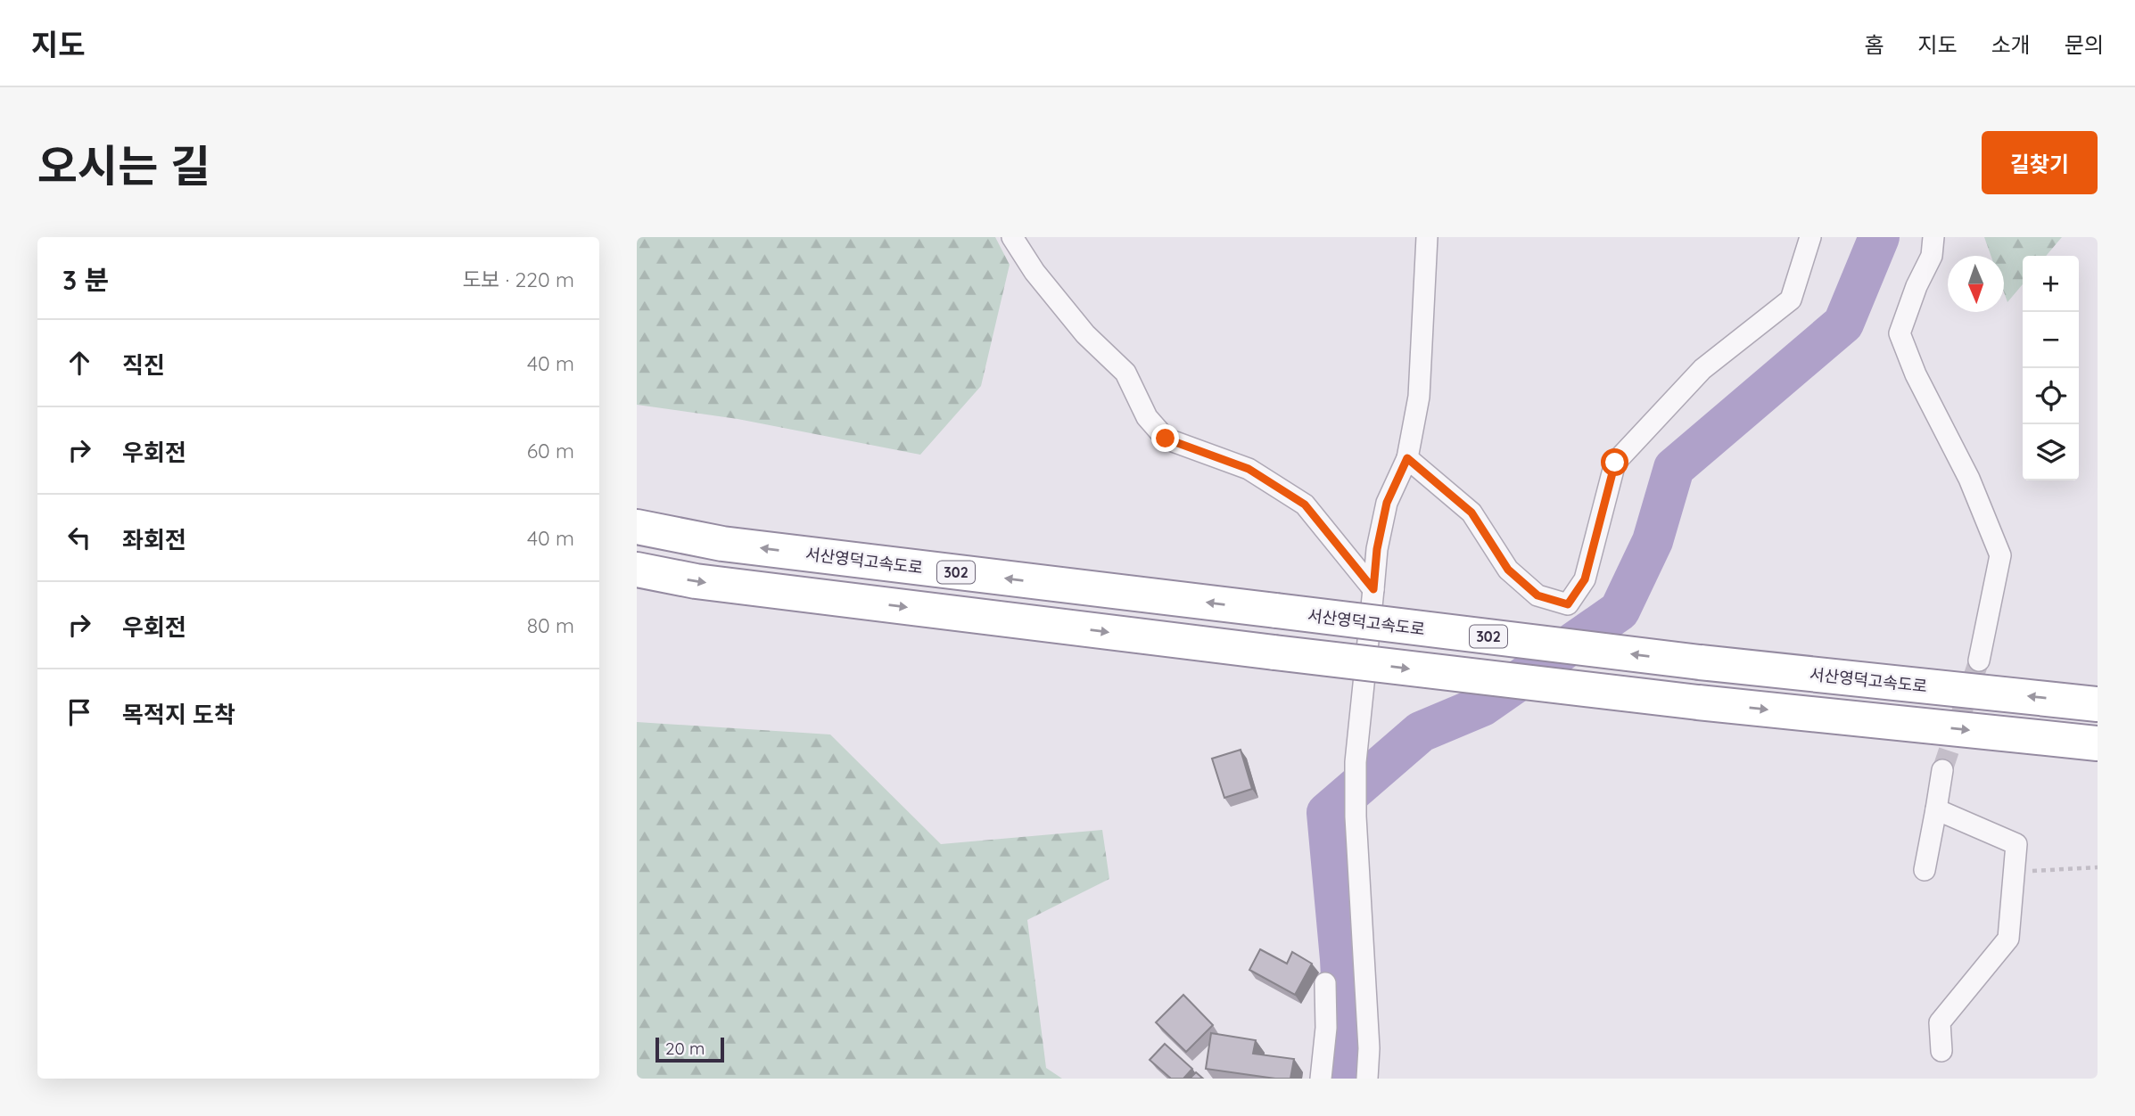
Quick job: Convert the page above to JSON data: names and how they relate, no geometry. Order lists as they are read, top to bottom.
{
  "streets": {
    "highway": ["서산영덕고속도로", "302"]
  },
  "scale_bar": "20 m",
  "north": "bottom",
  "page": {
    "header": "지도",
    "nav": [
      "홈",
      "지도",
      "소개",
      "문의"
    ],
    "title": "오시는 길",
    "buttons": "길찾기",
    "heading": ["3 분", "도보 · 220 m"],
    "map_buttons": ["+", "−"],
    "list": [
      ["직진", "40 m"],
      ["우회전", "60 m"],
      ["좌회전", "40 m"],
      ["우회전", "80 m"],
      "목적지 도착"
    ],
    "scale": "20 m"
  }
}
